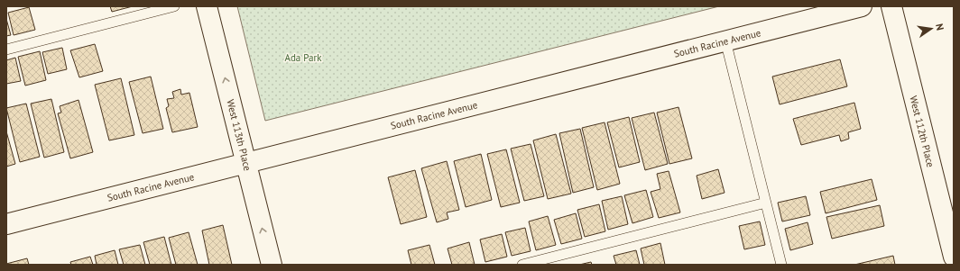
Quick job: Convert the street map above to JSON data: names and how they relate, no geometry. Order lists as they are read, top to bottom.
{
  "streets": {
    "street": ["South Racine Avenue", "West 112th Place", "West 113th Place"]
  },
  "crossings": [
    ["South Racine Avenue", "West 113th Place"]
  ],
  "one_way": ["West 113th Place"],
  "parks": ["Ada Park"],
  "north": "right"
}
